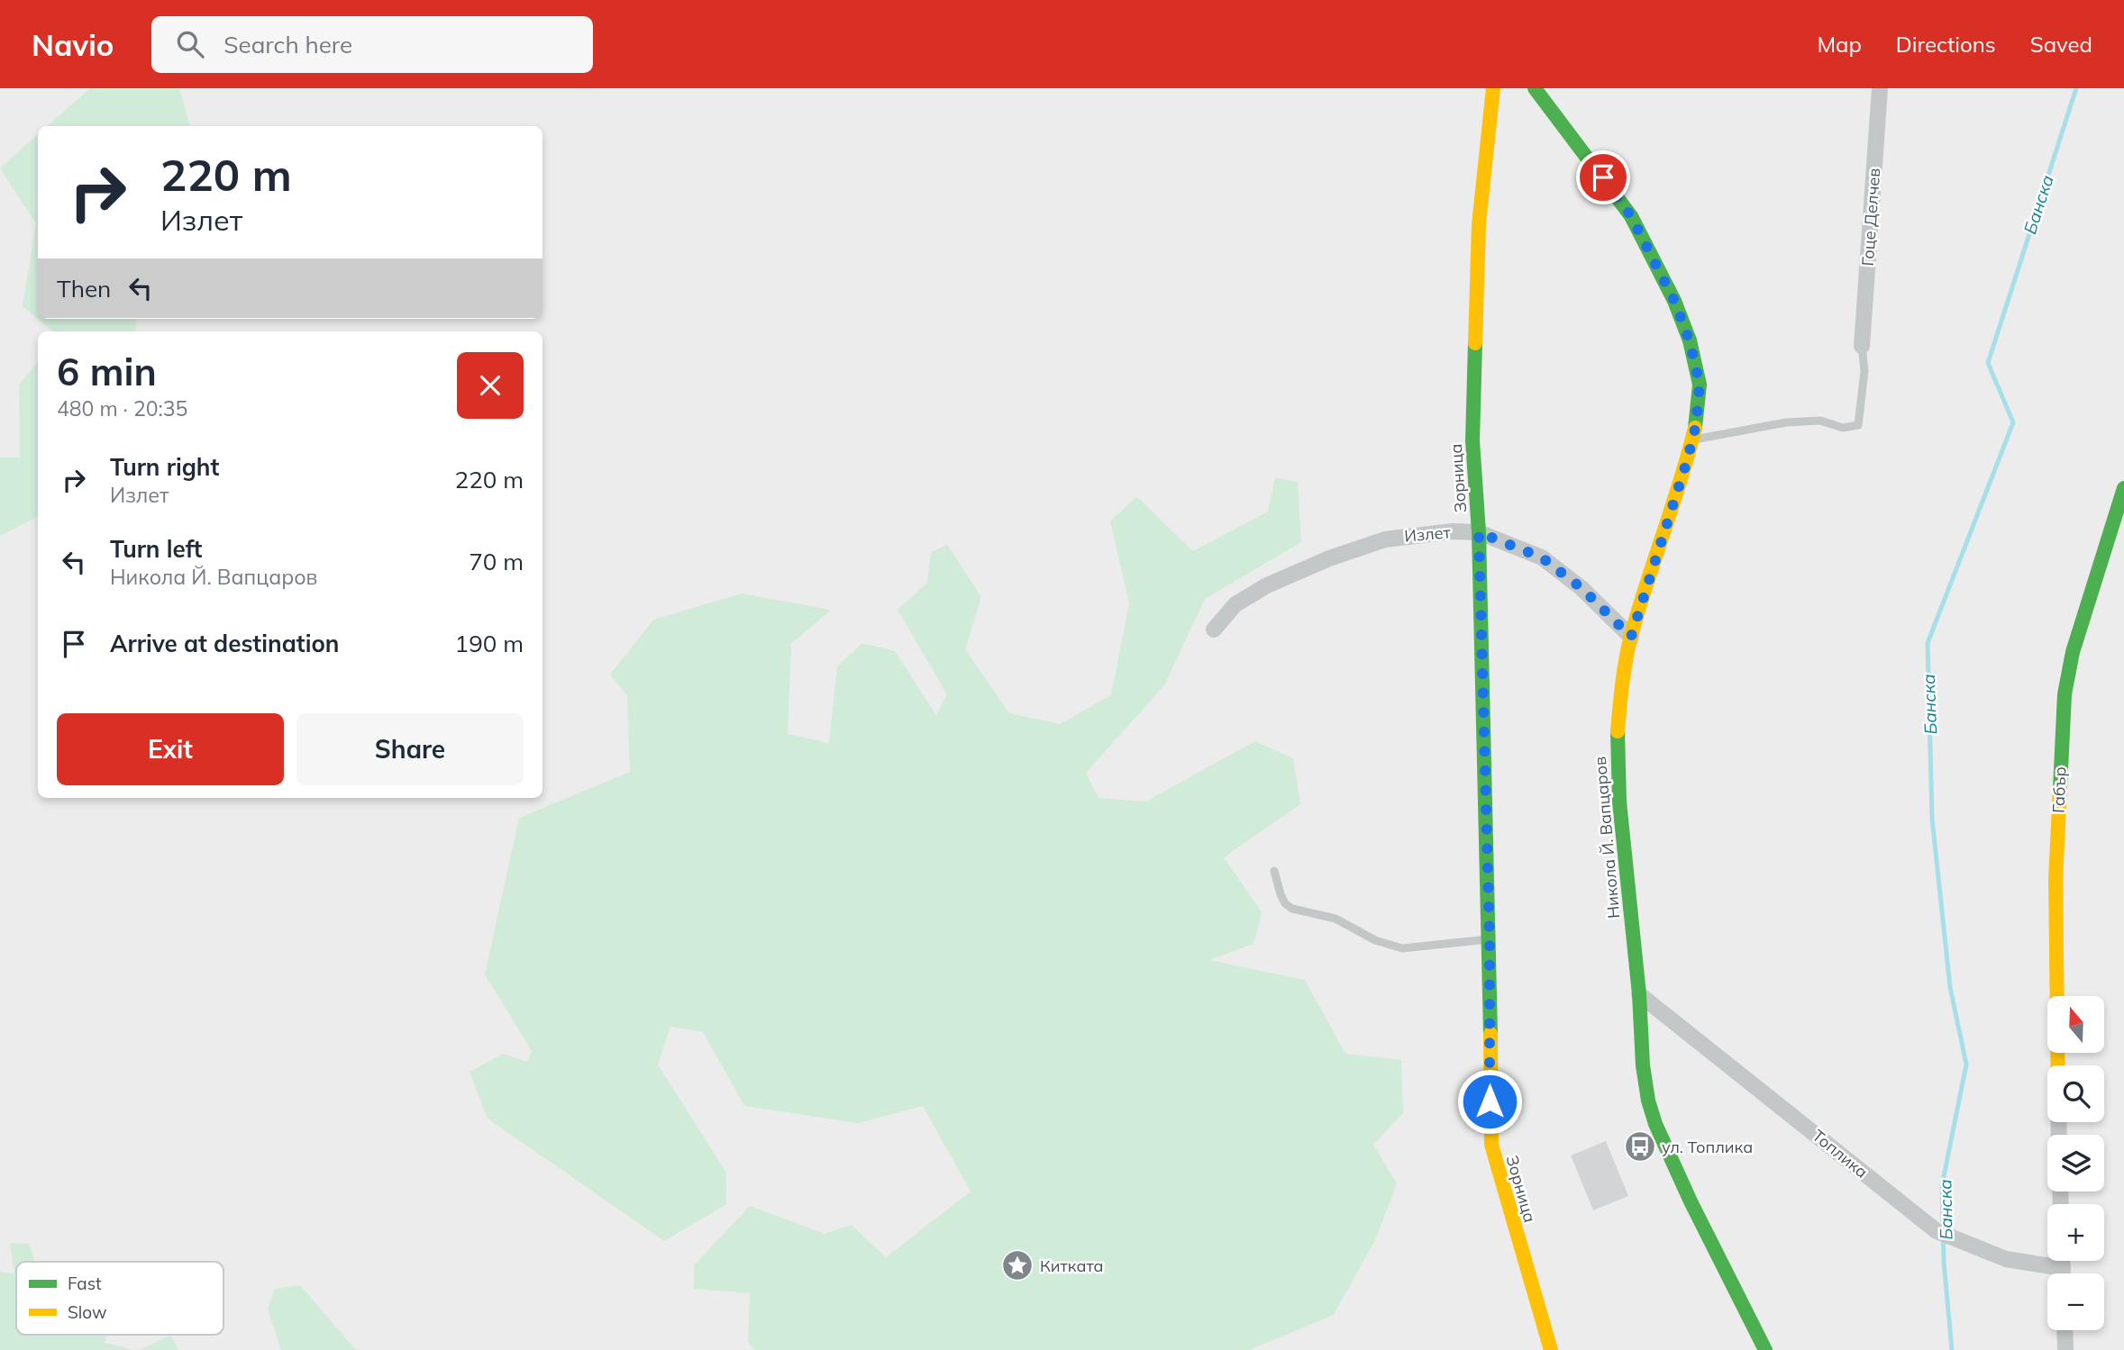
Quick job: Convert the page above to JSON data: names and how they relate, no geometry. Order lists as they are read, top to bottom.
{
  "streets": {
    "street": [
      "Гоце Делчев",
      "Зорница",
      "Излет",
      "Габър",
      "Никола Й. Вапцаров",
      "Топлика"
    ]
  },
  "crossings": [
    ["Зорница", "Излет"],
    ["Излет", "Никола Й. Вапцаров"],
    ["Никола Й. Вапцаров", "Топлика"]
  ],
  "water": ["Банска"],
  "places": {
    "bus stop": ["ул. Топлика"],
    "place": ["Китката"]
  },
  "legend": ["Fast", "Slow"],
  "north": "top",
  "page": {
    "header": "Navio",
    "search": "Search here",
    "nav": ["Map", "Directions", "Saved"],
    "turn": ["220 m", "Излет"],
    "then": "Then",
    "heading": ["6 min", "480 m · 20:35"],
    "list": [
      {
        "name": "Turn right",
        "note": "Излет",
        "value": "220 m"
      },
      {
        "name": "Turn left",
        "note": "Никола Й. Вапцаров",
        "value": "70 m"
      },
      {
        "name": "Arrive at destination",
        "value": "190 m"
      }
    ],
    "buttons": ["Exit", "Share"],
    "map_buttons": ["+", "−"]
  }
}
